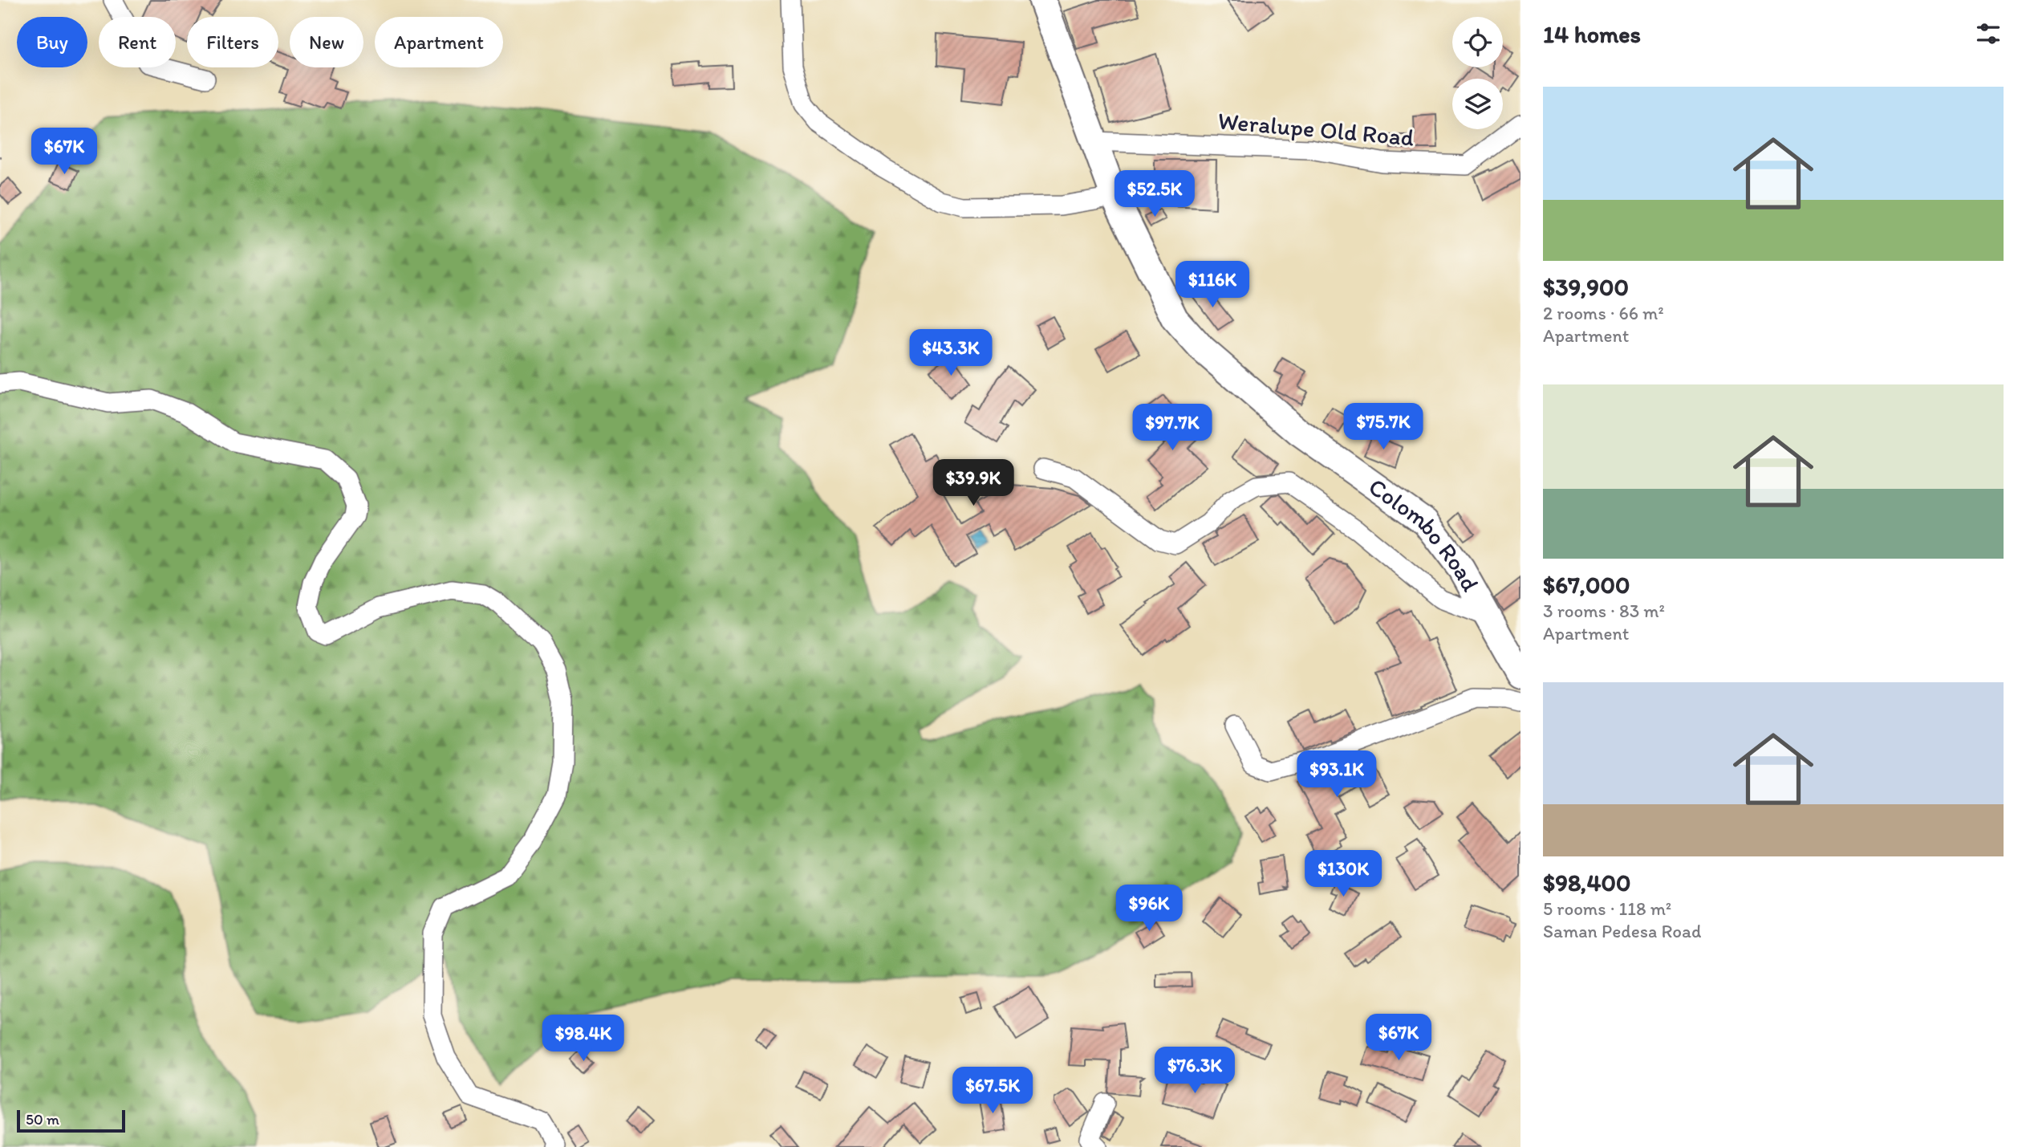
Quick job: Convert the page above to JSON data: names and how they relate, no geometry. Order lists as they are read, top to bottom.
{
  "streets": {
    "highway": ["Colombo Road"],
    "street": ["Weralupe Old Road"]
  },
  "crossings": [
    ["Weralupe Old Road", "Colombo Road"]
  ],
  "scale_bar": "50 m",
  "page": {
    "heading": "14 homes",
    "chip": [
      "Buy",
      "Rent",
      "Filters",
      "New",
      "Apartment"
    ],
    "list": [
      {
        "name": "$39,900",
        "note": "2 rooms · 66 m² · Apartment"
      },
      {
        "name": "$67,000",
        "note": "3 rooms · 83 m² · Apartment"
      },
      {
        "name": "$98,400",
        "note": "5 rooms · 118 m² · Saman Pedesa Road"
      }
    ],
    "price": [
      "$67K",
      "$52.5K",
      "$116K",
      "$43.3K",
      "$75.7K",
      "$97.7K",
      "$39.9K",
      "$93.1K",
      "$130K",
      "$96K",
      "$67K",
      "$98.4K",
      "$76.3K",
      "$67.5K"
    ],
    "scale": "50 m"
  }
}
